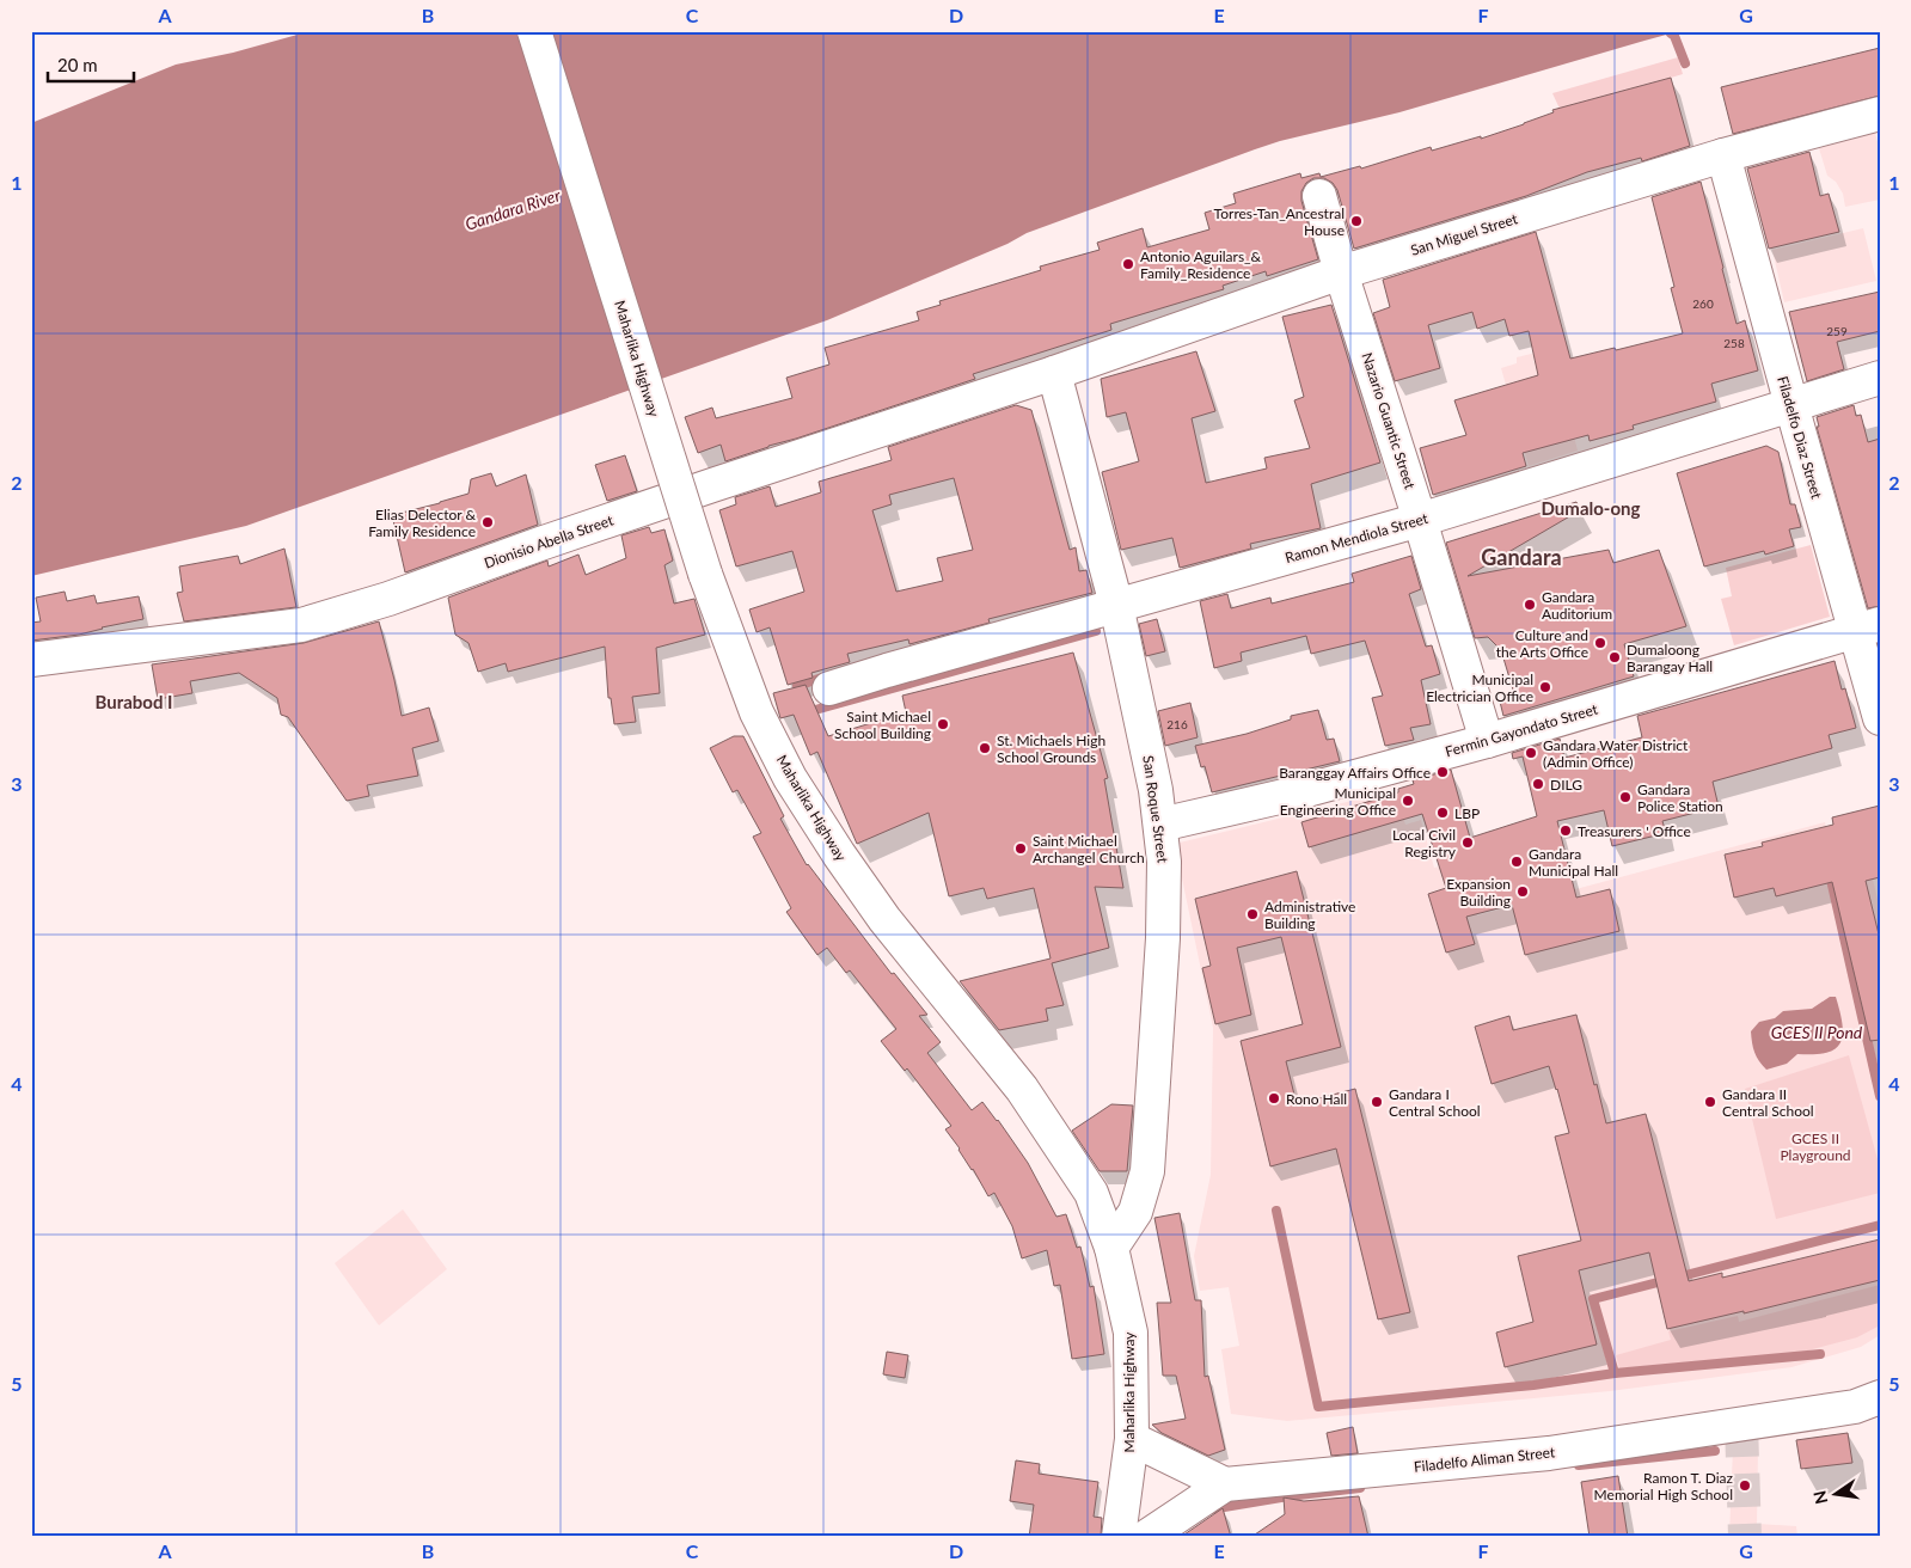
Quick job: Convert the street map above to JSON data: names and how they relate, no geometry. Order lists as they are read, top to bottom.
{
  "streets": {
    "street": [
      "San Miguel Street",
      "Maharlika Highway",
      "Nazario Guantic Street",
      "Filadelfo Diaz Street",
      "Ramon Mendiola Street",
      "Dionisio Abella Street",
      "Fermin Gayondato Street",
      "San Roque Street",
      "Filadelfo Aliman Street"
    ]
  },
  "crossings": [
    ["San Miguel Street", "Nazario Guantic Street"],
    ["San Miguel Street", "Filadelfo Diaz Street"],
    ["San Miguel Street", "Dionisio Abella Street"],
    ["San Miguel Street", "San Roque Street"],
    ["Maharlika Highway", "San Roque Street"],
    ["Nazario Guantic Street", "Ramon Mendiola Street"],
    ["Nazario Guantic Street", "Fermin Gayondato Street"],
    ["Filadelfo Diaz Street", "Ramon Mendiola Street"],
    ["Filadelfo Diaz Street", "Fermin Gayondato Street"],
    ["Ramon Mendiola Street", "San Roque Street"],
    ["Dionisio Abella Street", "San Roque Street"],
    ["Fermin Gayondato Street", "San Roque Street"]
  ],
  "districts": ["Dumalo-ong", "Gandara", "Burabod I"],
  "water": ["Gandara River", "GCES II Pond"],
  "parks": ["GCES II Playground"],
  "places": [
    "Torres-Tan_Ancestral House",
    "Antonio Aguilars_& Family_Residence",
    "Elias Delector & Family Residence",
    "Gandara Auditorium",
    "Culture and the Arts Office",
    "Dumaloong Barangay Hall",
    "Municipal Electrician Office",
    "Saint Michael School Building",
    "St. Michaels High School Grounds",
    "Gandara Water District (Admin Office)",
    "Baranggay Affairs Office",
    "DILG",
    "Gandara Police Station",
    "Municipal Engineering Office",
    "LBP",
    "Treasurers ' Office",
    "Local Civil Registry",
    "Saint Michael Archangel Church",
    "Gandara Municipal Hall",
    "Expansion Building",
    "Administrative Building",
    "Rono Hall",
    "Gandara I Central School",
    "Gandara II Central School",
    "Ramon T. Diaz Memorial High School"
  ],
  "house_numbers": [
    "260",
    "259",
    "258",
    "216"
  ],
  "scale_bar": "20 m",
  "north": "left",
  "grid": {
    "columns": [
      "A",
      "B",
      "C",
      "D",
      "E",
      "F",
      "G"
    ],
    "rows": [
      "1",
      "2",
      "3",
      "4",
      "5"
    ]
  }
}
